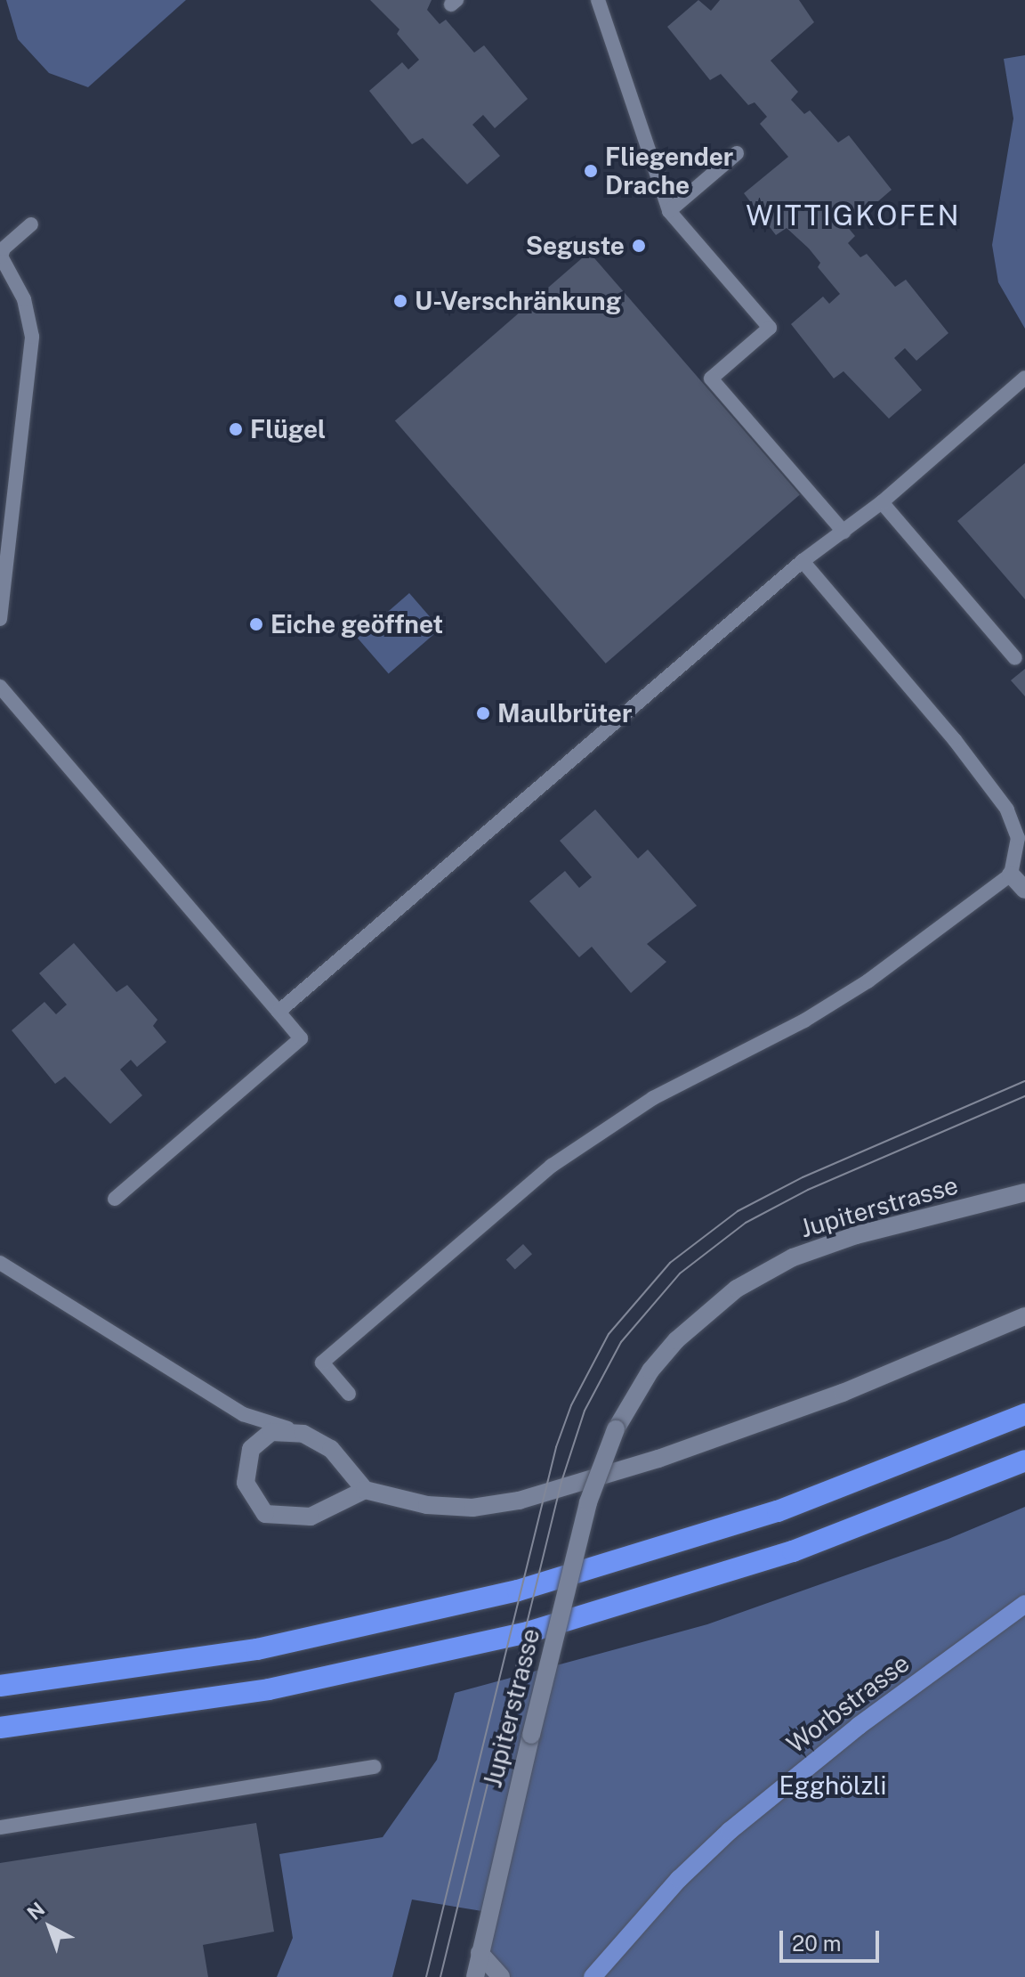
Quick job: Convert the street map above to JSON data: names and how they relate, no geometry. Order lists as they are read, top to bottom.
{
  "streets": {
    "main road": ["Worbstrasse"],
    "street": ["Jupiterstrasse"]
  },
  "districts": ["WITTIGKOFEN"],
  "parks": ["Egghölzli"],
  "places": [
    "Fliegender Drache",
    "Seguste",
    "U-Verschränkung",
    "Flügel",
    "Eiche geöffnet",
    "Maulbrüter"
  ],
  "scale_bar": "20 m",
  "north": "top left"
}
